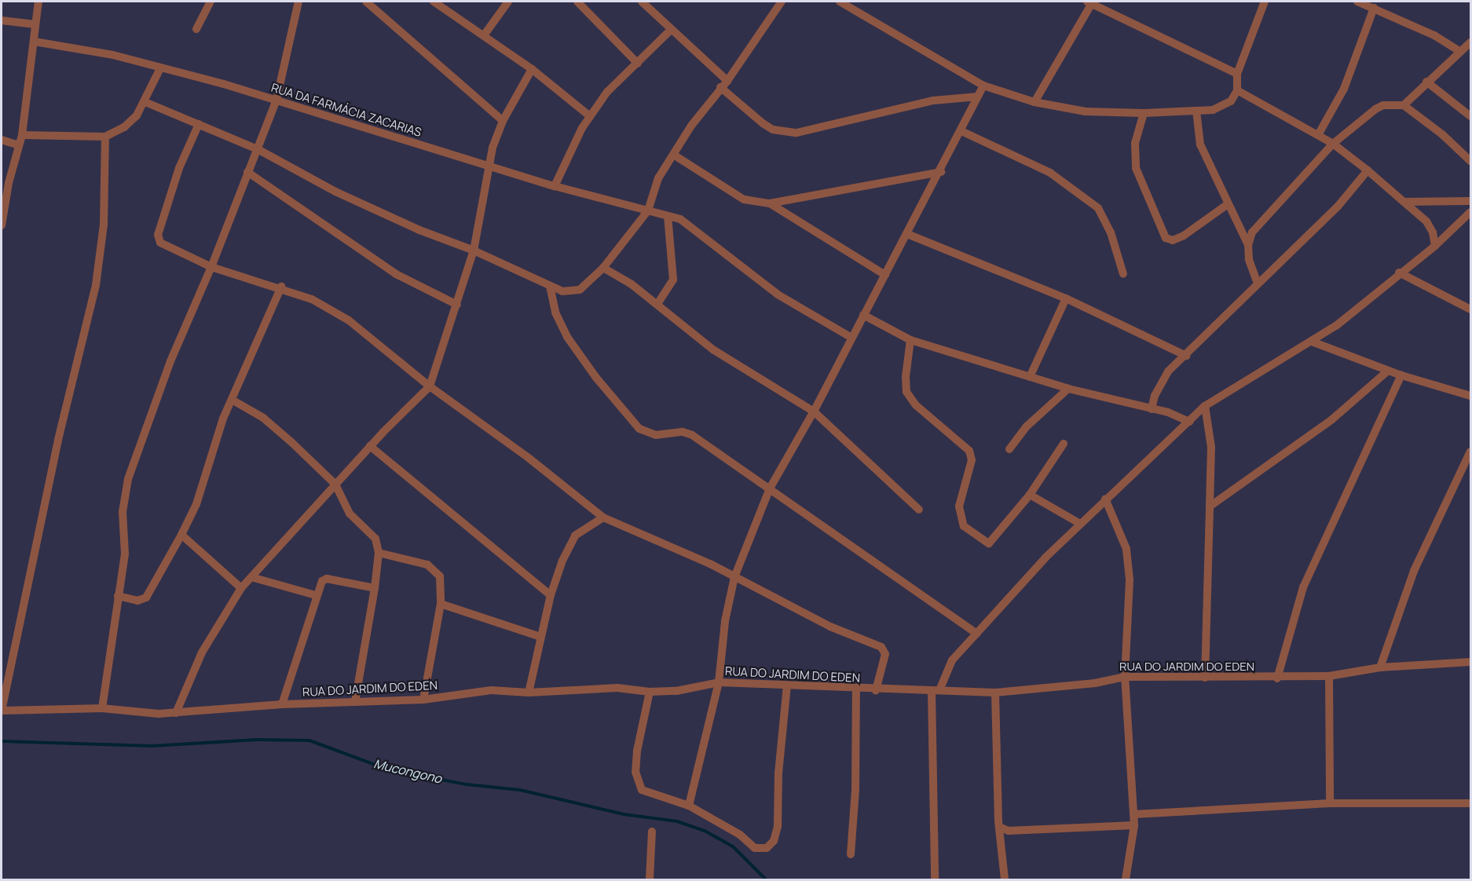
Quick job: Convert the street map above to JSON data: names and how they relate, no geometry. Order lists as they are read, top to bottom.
{
  "streets": {
    "street": ["RUA DA FARMÁCIA ZACARIAS", "RUA DO JARDIM DO EDEN"]
  },
  "water": ["Mucongono"]
}
